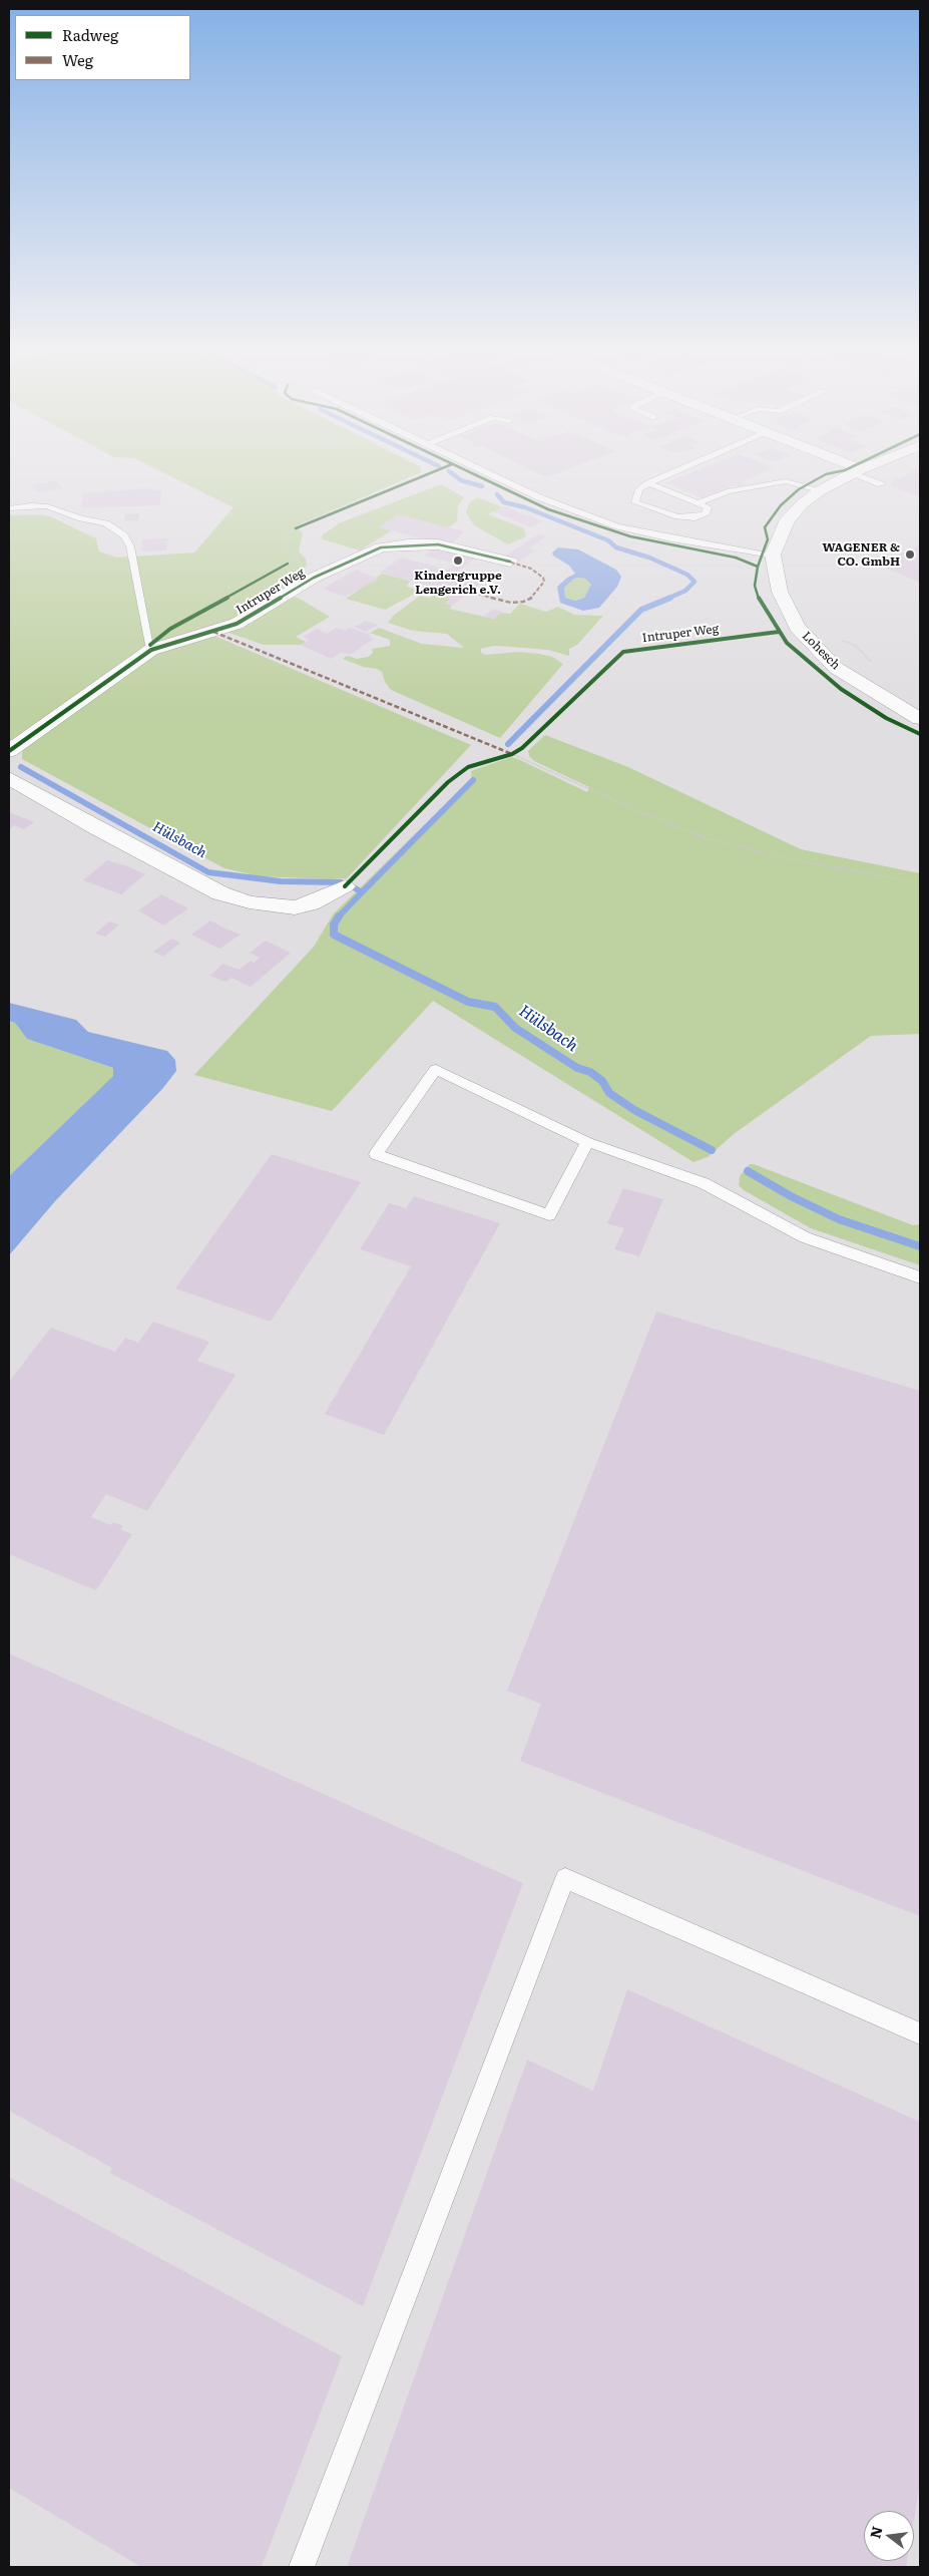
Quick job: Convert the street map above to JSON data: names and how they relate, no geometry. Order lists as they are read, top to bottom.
{
  "streets": {
    "street": ["Intruper Weg", "Lohesch"]
  },
  "water": ["Hülsbach"],
  "places": ["WAGENER & CO. GmbH", "Kindergruppe Lengerich e.V."],
  "legend": ["Radweg", "Weg"],
  "north": "left"
}
